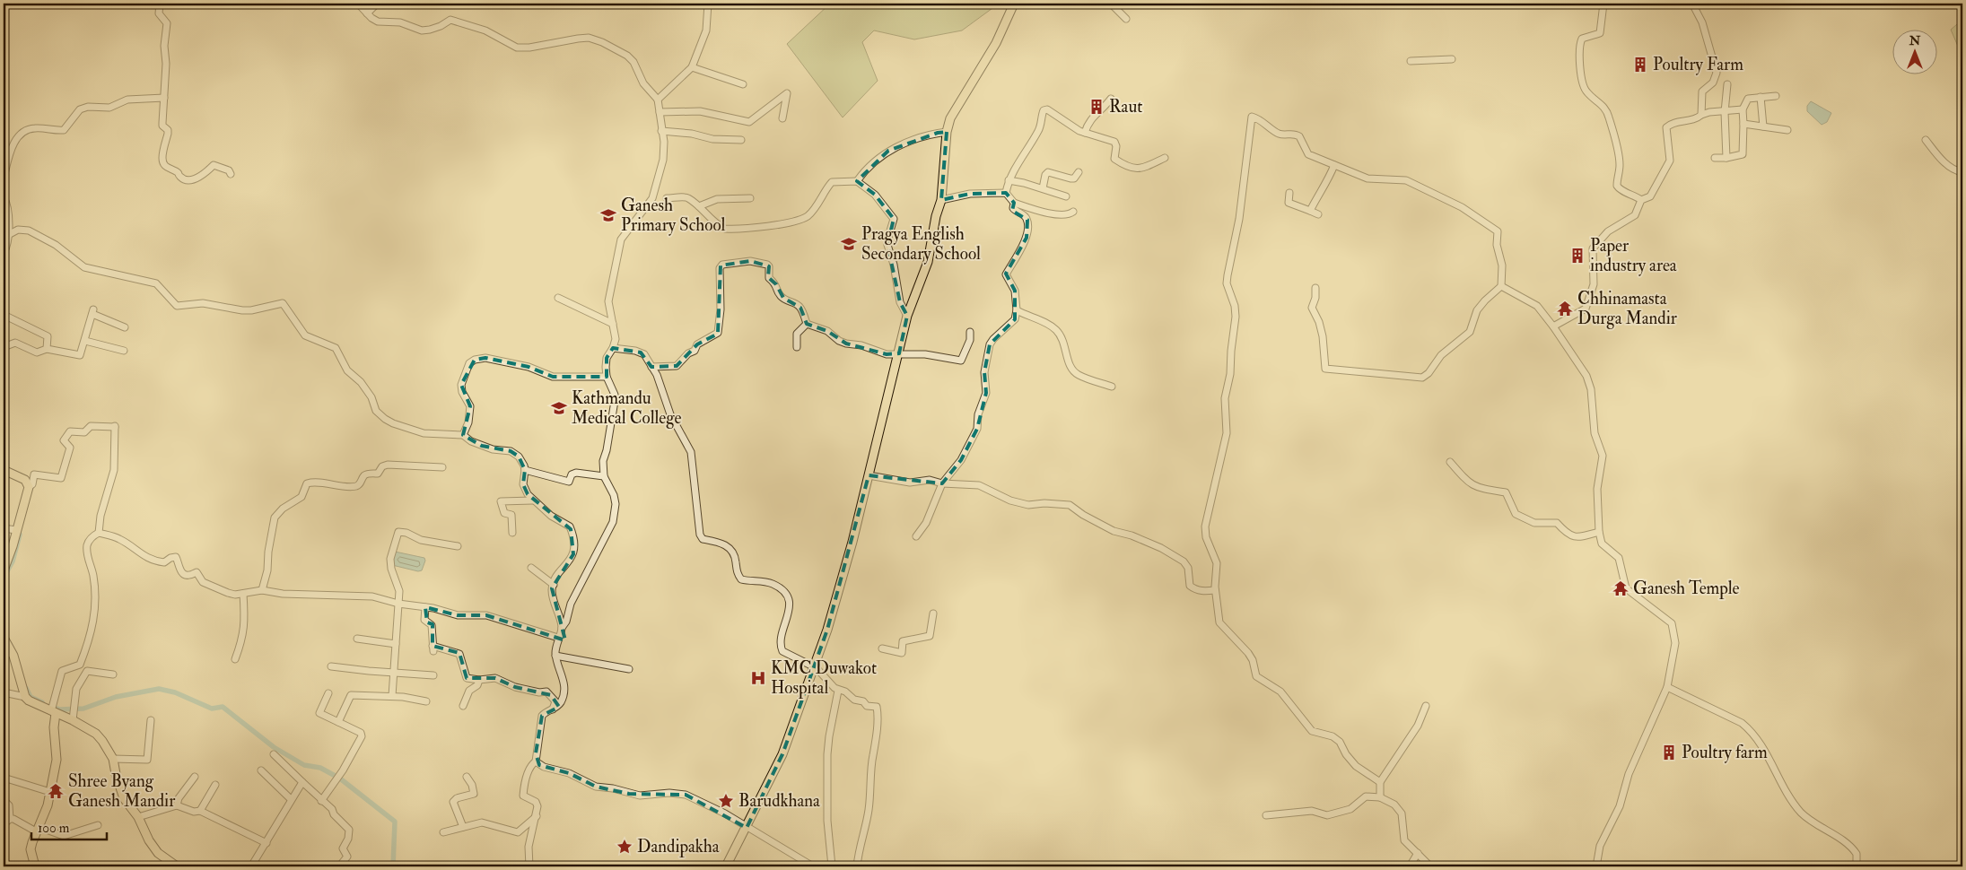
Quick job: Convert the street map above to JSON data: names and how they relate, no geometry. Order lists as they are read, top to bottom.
{
  "places": {
    "building": [
      "Poultry Farm",
      "Raut",
      "Paper industry area",
      "Poultry farm"
    ],
    "school or university": ["Ganesh Primary School", "Pragya English Secondary School", "Kathmandu Medical College"],
    "temple": ["Chhinamasta Durga Mandir", "Ganesh Temple", "Shree Byang Ganesh Mandir"],
    "hospital": ["KMC Duwakot Hospital"],
    "place": ["Barudkhana", "Dandipakha"]
  },
  "scale_bar": "100 m",
  "north": "top"
}
